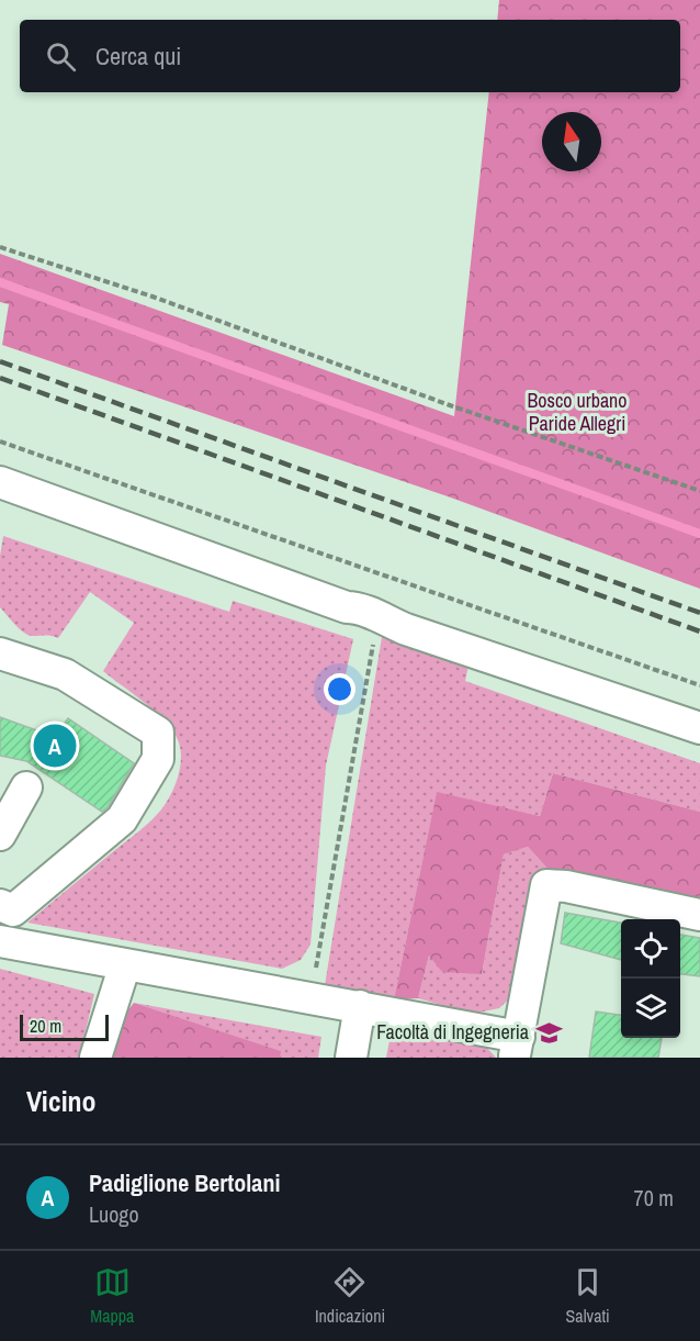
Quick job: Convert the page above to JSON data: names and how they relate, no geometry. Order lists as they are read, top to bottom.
{
  "parks": ["Bosco urbano Paride Allegri"],
  "places": {
    "school or university": ["Facoltà di Ingegneria"]
  },
  "scale_bar": "20 m",
  "north": "top",
  "page": {
    "search": "Cerca qui",
    "pins": "A",
    "scale": "20 m",
    "heading": "Vicino",
    "list": [
      {
        "mark": "A",
        "name": "Padiglione Bertolani",
        "note": "Luogo",
        "value": "70 m"
      }
    ],
    "nav": ["Mappa", "Indicazioni", "Salvati"]
  }
}
